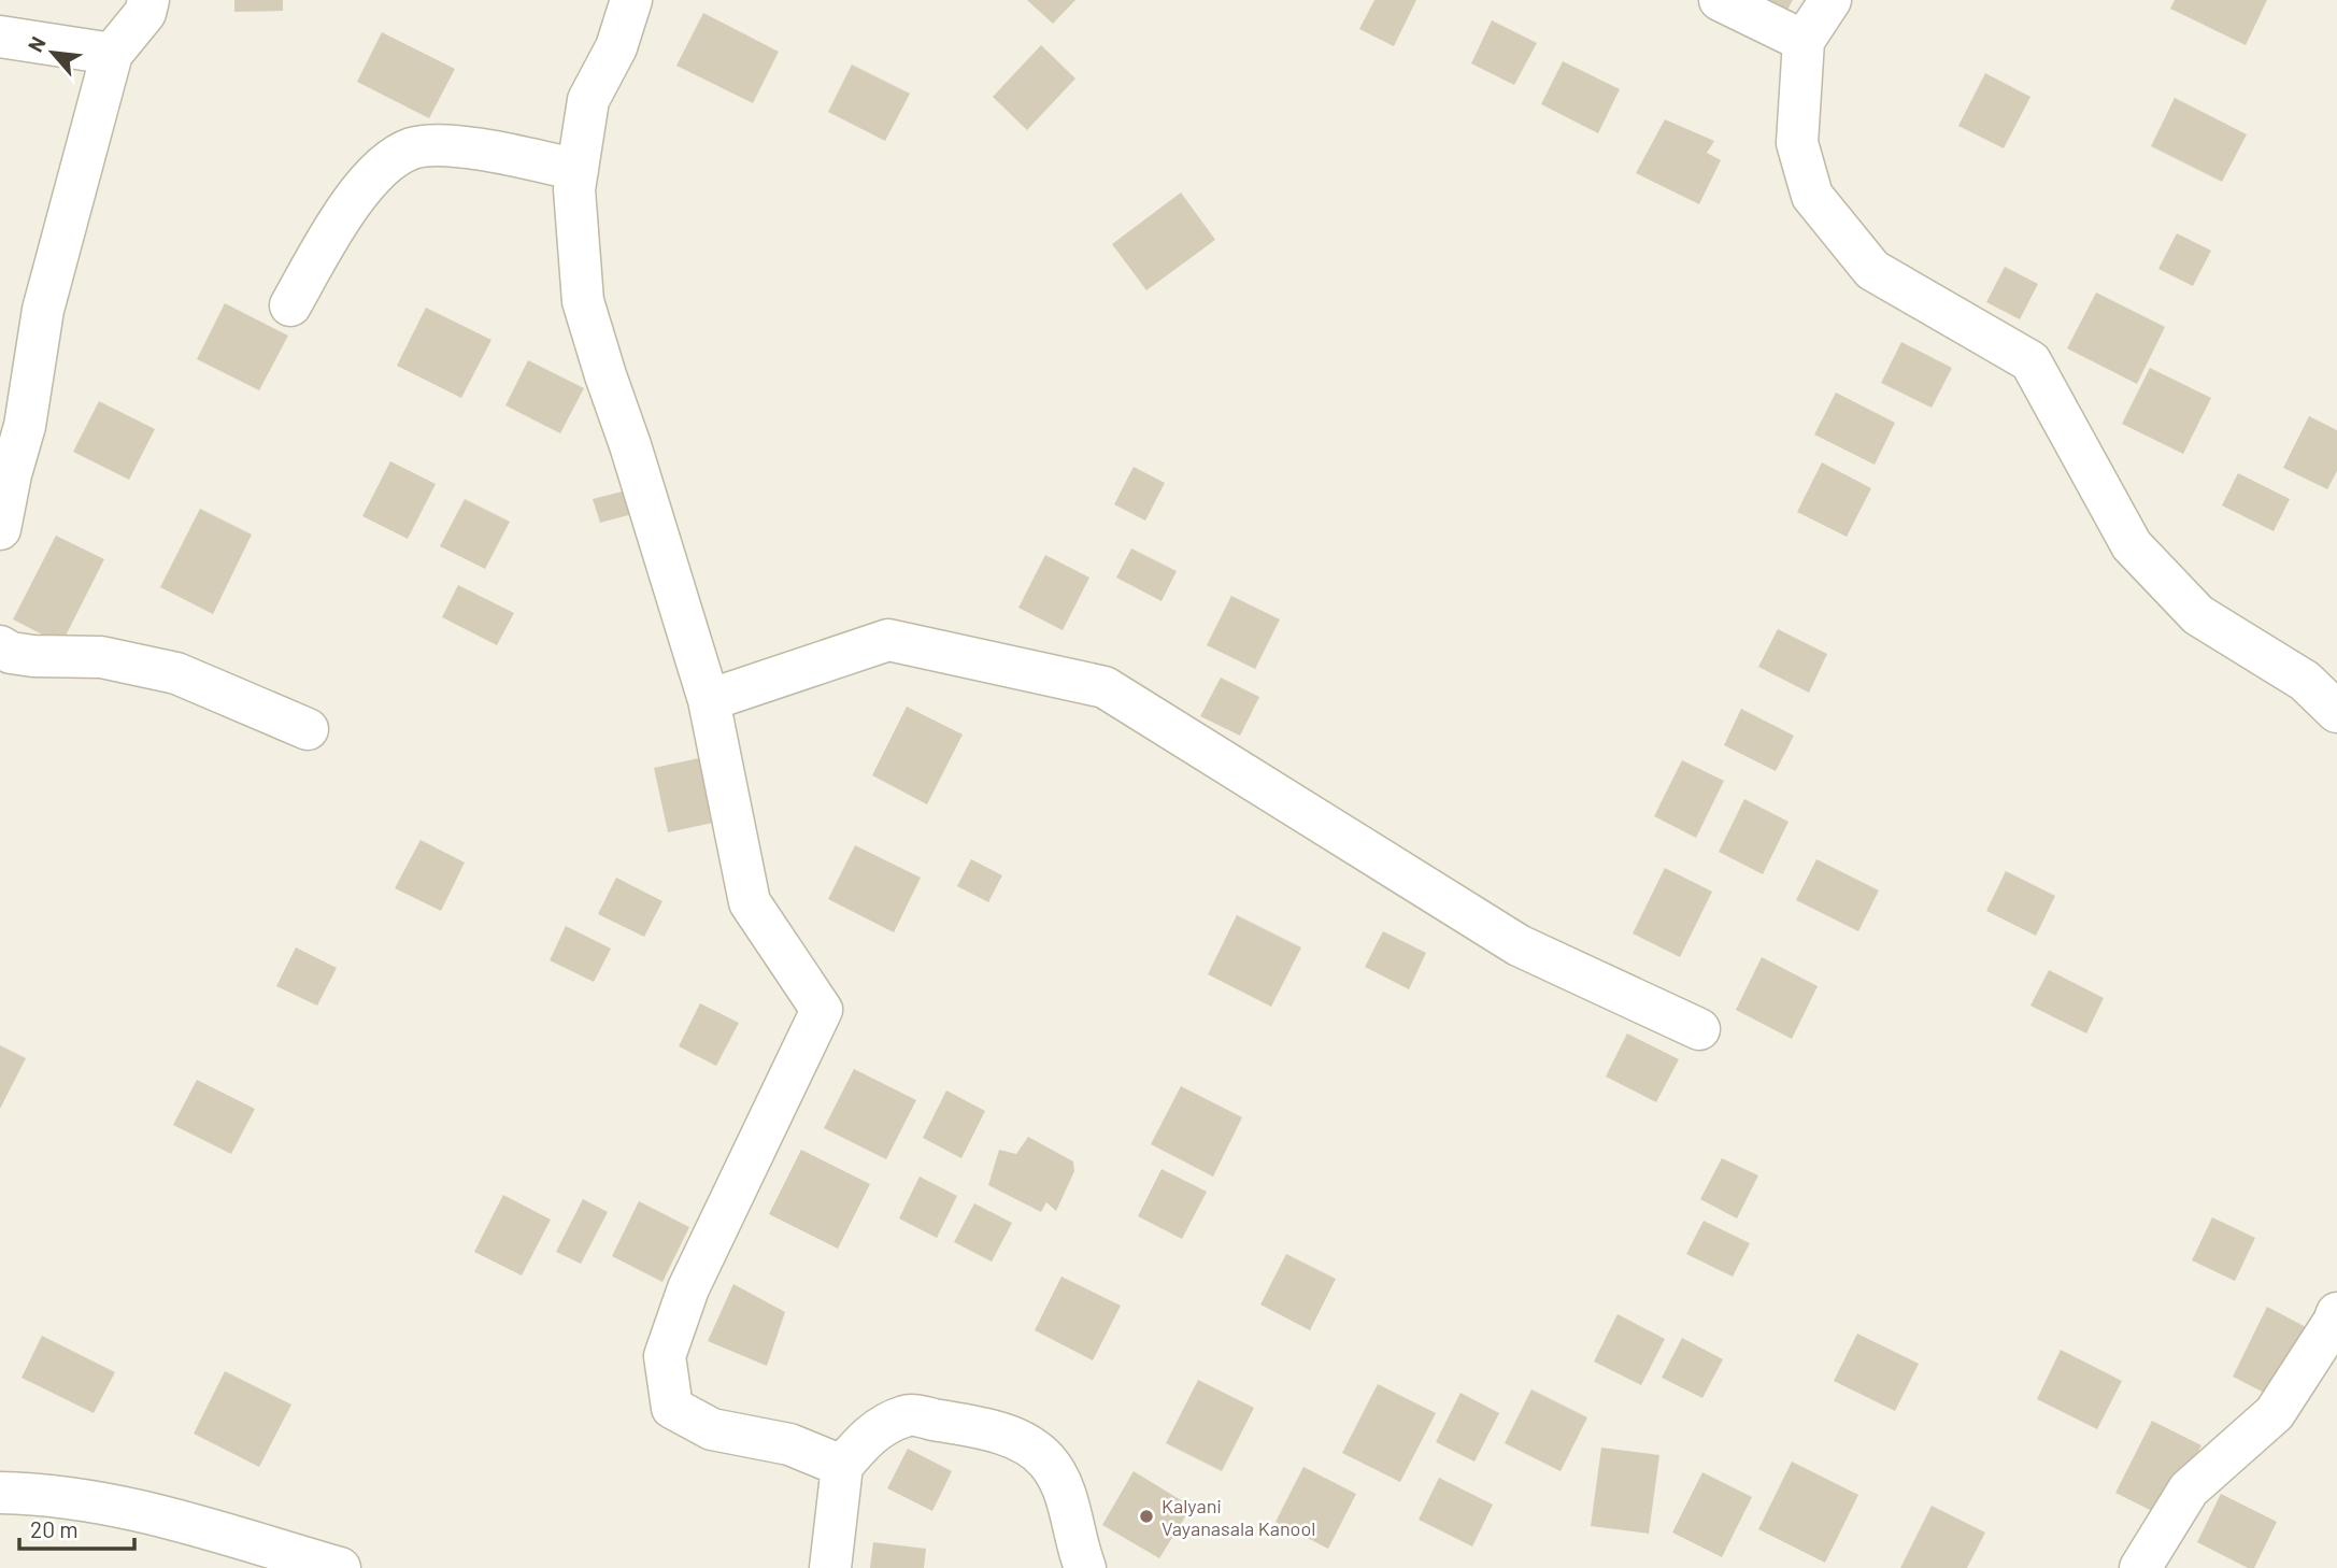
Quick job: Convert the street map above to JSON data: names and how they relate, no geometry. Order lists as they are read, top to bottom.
{
  "places": ["Kalyani Vayanasala Kanool"],
  "scale_bar": "20 m",
  "north": "top left"
}
